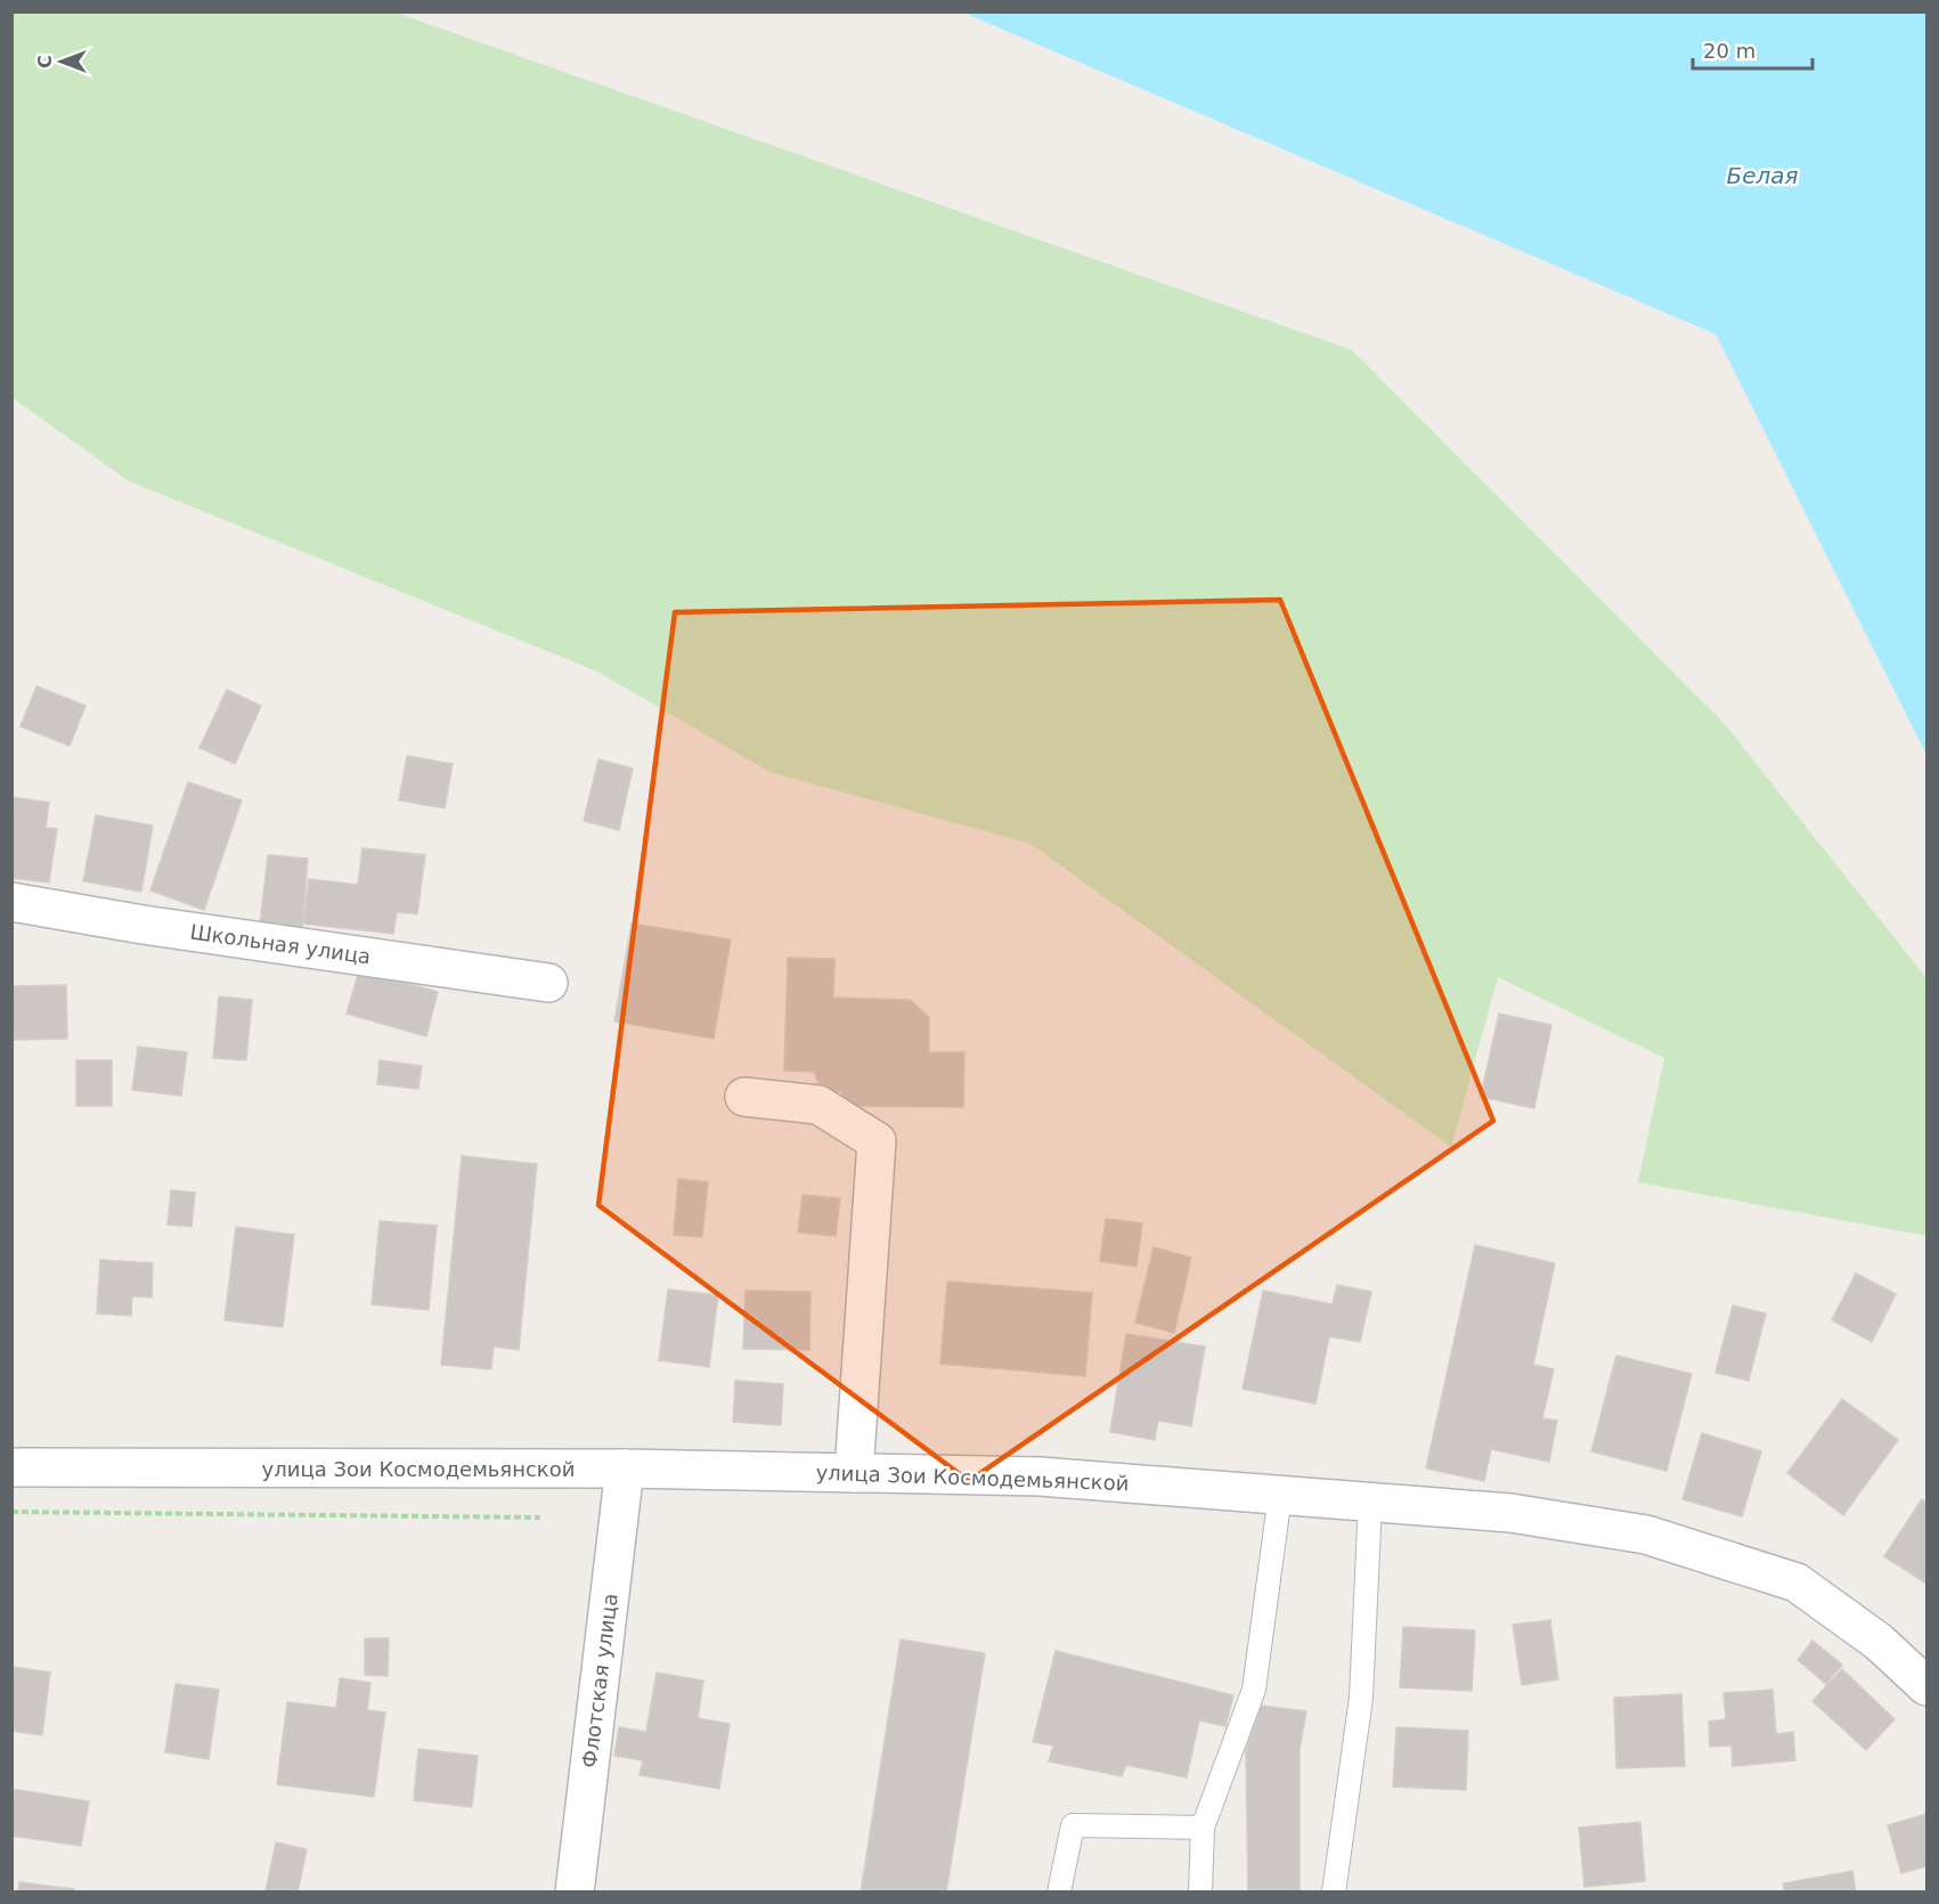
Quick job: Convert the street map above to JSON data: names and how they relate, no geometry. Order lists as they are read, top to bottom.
{
  "streets": {
    "street": ["Школьная улица", "улица Зои Космодемьянской", "Флотская улица"]
  },
  "crossings": [
    ["улица Зои Космодемьянской", "Флотская улица"]
  ],
  "water": ["Белая"],
  "scale_bar": "20 m",
  "north": "left"
}
